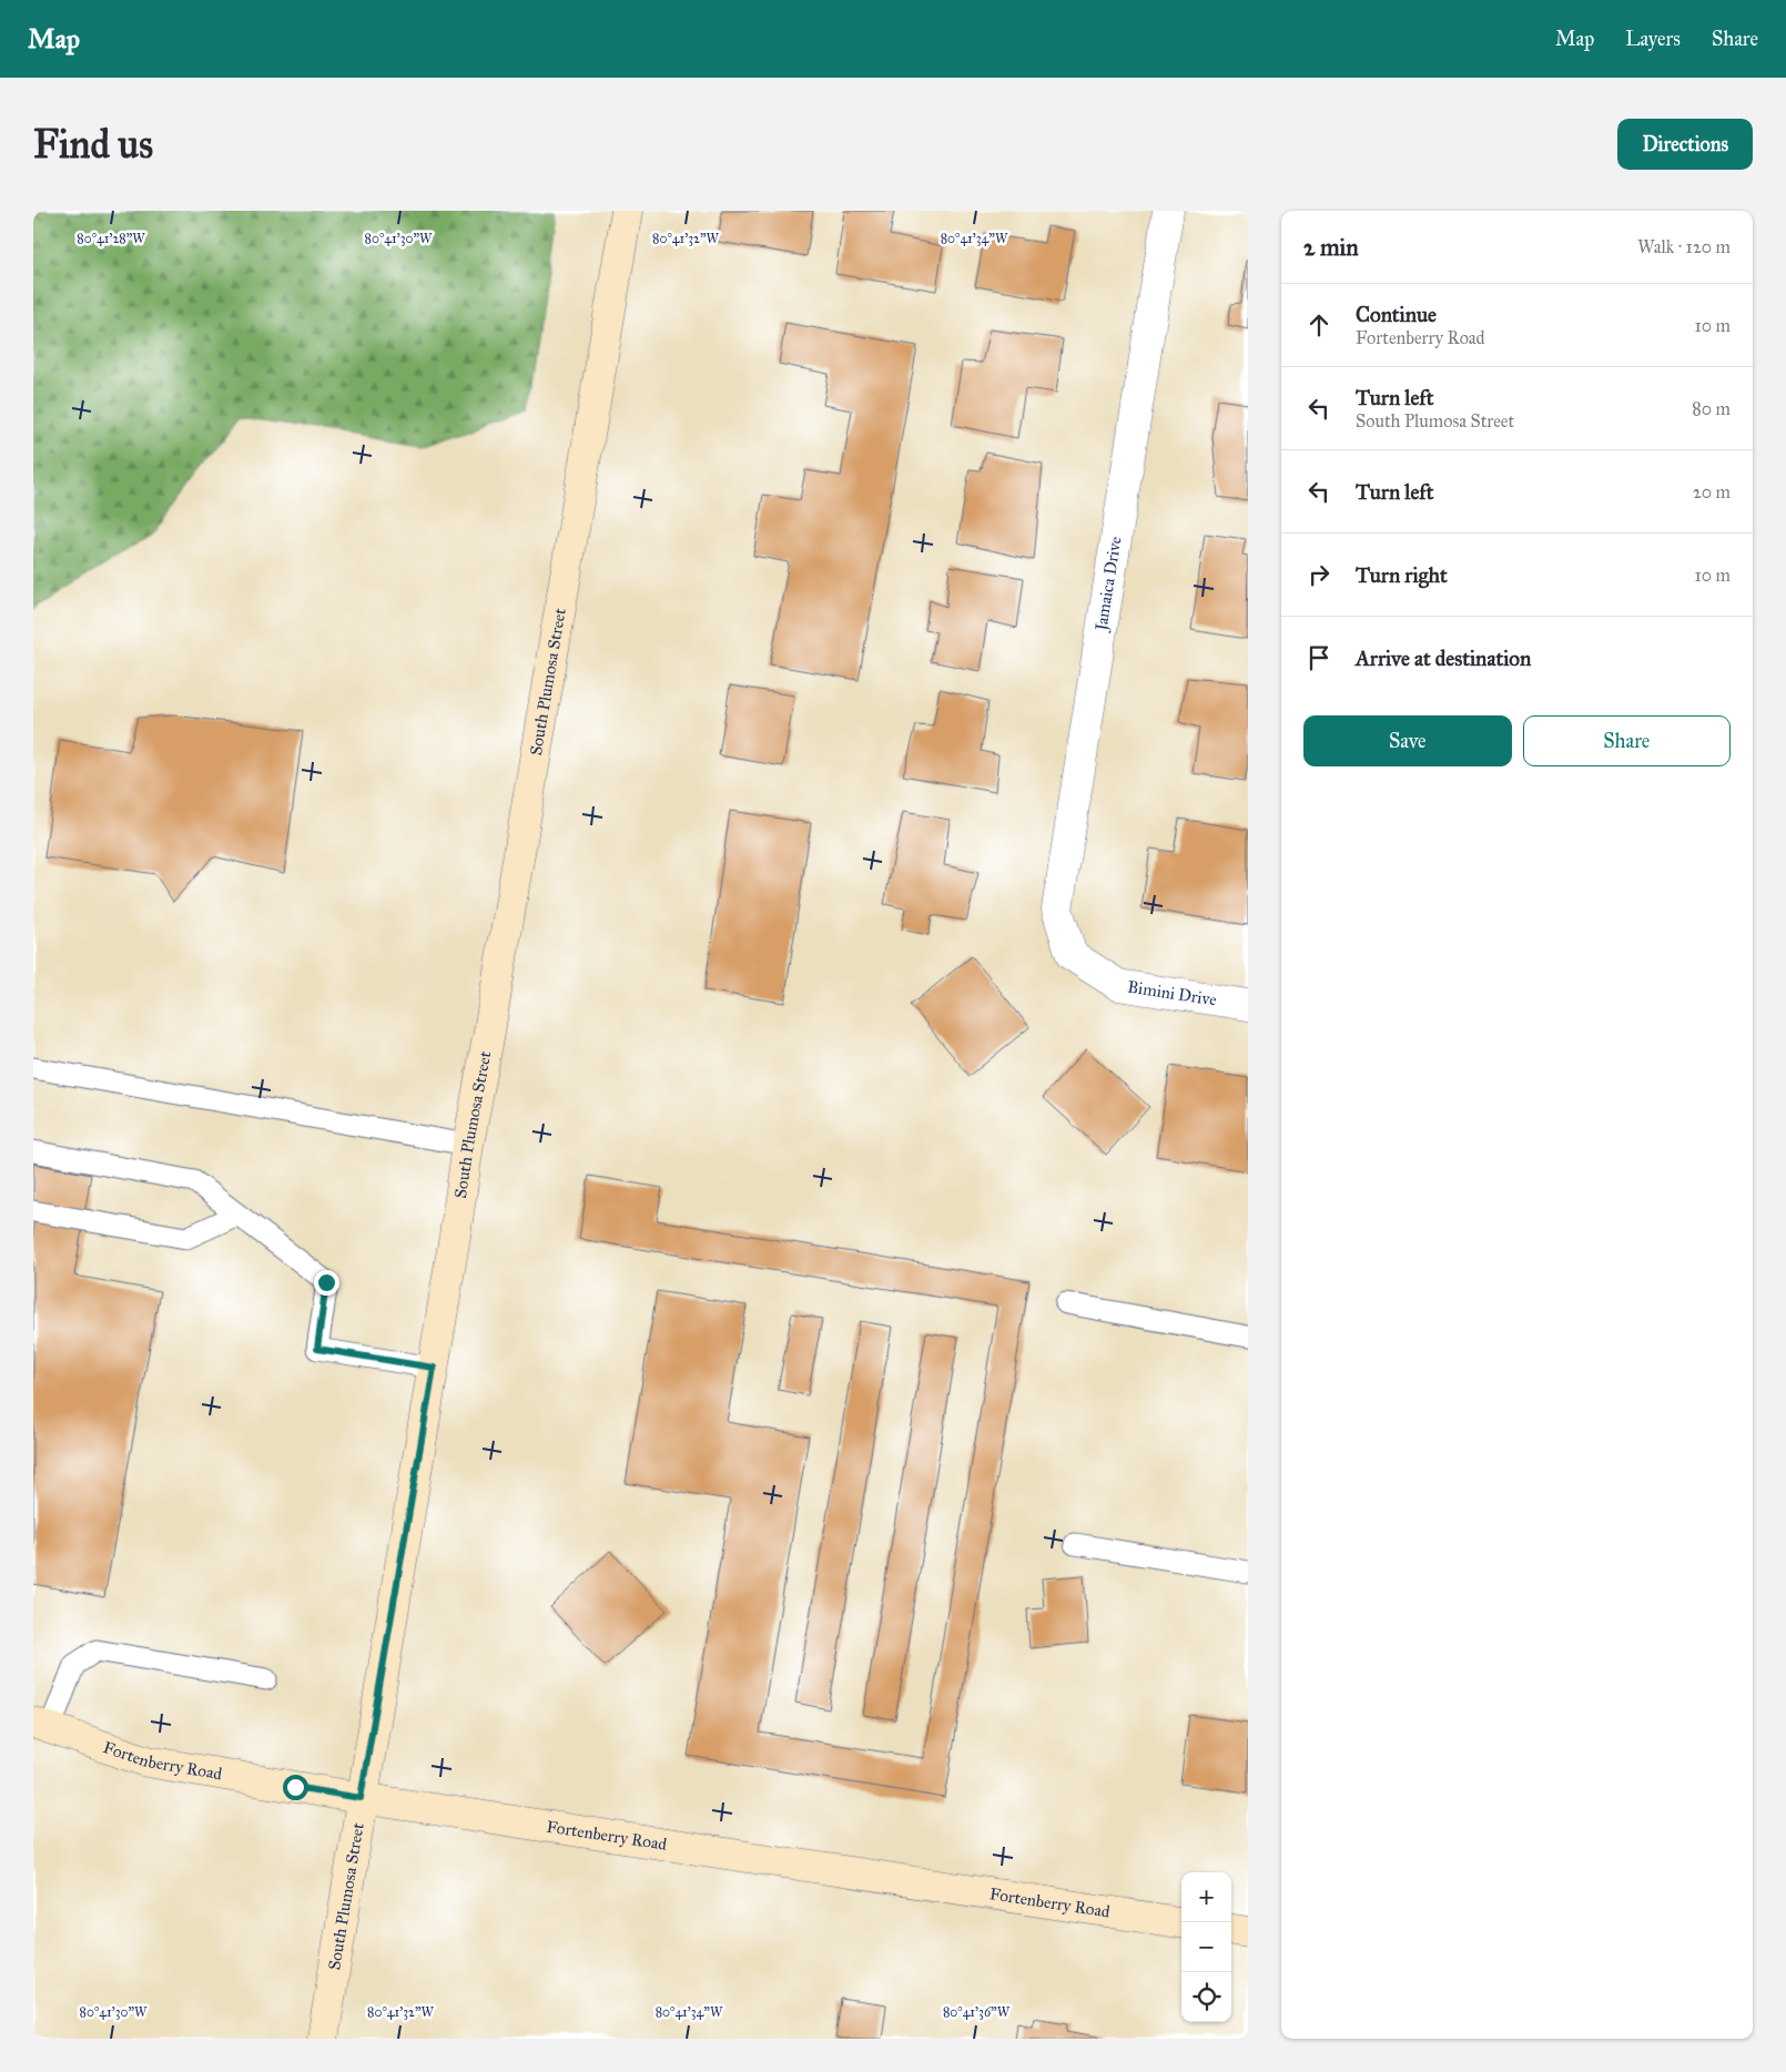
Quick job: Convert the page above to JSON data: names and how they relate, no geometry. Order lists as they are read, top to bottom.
{
  "streets": {
    "street": [
      "Jamaica Drive",
      "South Plumosa Street",
      "Bimini Drive",
      "Fortenberry Road"
    ]
  },
  "crossings": [
    ["Jamaica Drive", "Bimini Drive"],
    ["South Plumosa Street", "Fortenberry Road"]
  ],
  "page": {
    "header": "Map",
    "nav": ["Map", "Layers", "Share"],
    "buttons": [
      "Directions",
      ["Save", "Share"]
    ],
    "title": "Find us",
    "heading": ["2 min", "Walk · 120 m"],
    "list": [
      ["Continue", "Fortenberry Road", "10 m"],
      ["Turn left", "South Plumosa Street", "80 m"],
      ["Turn left", "20 m"],
      ["Turn right", "10 m"],
      "Arrive at destination"
    ],
    "map_buttons": ["+", "−"]
  },
  "coordinates": [
    "80°41'30\"W",
    "80°41'32\"W",
    "80°41'34\"W",
    "80°41'28\"W",
    "80°41'36\"W"
  ]
}
